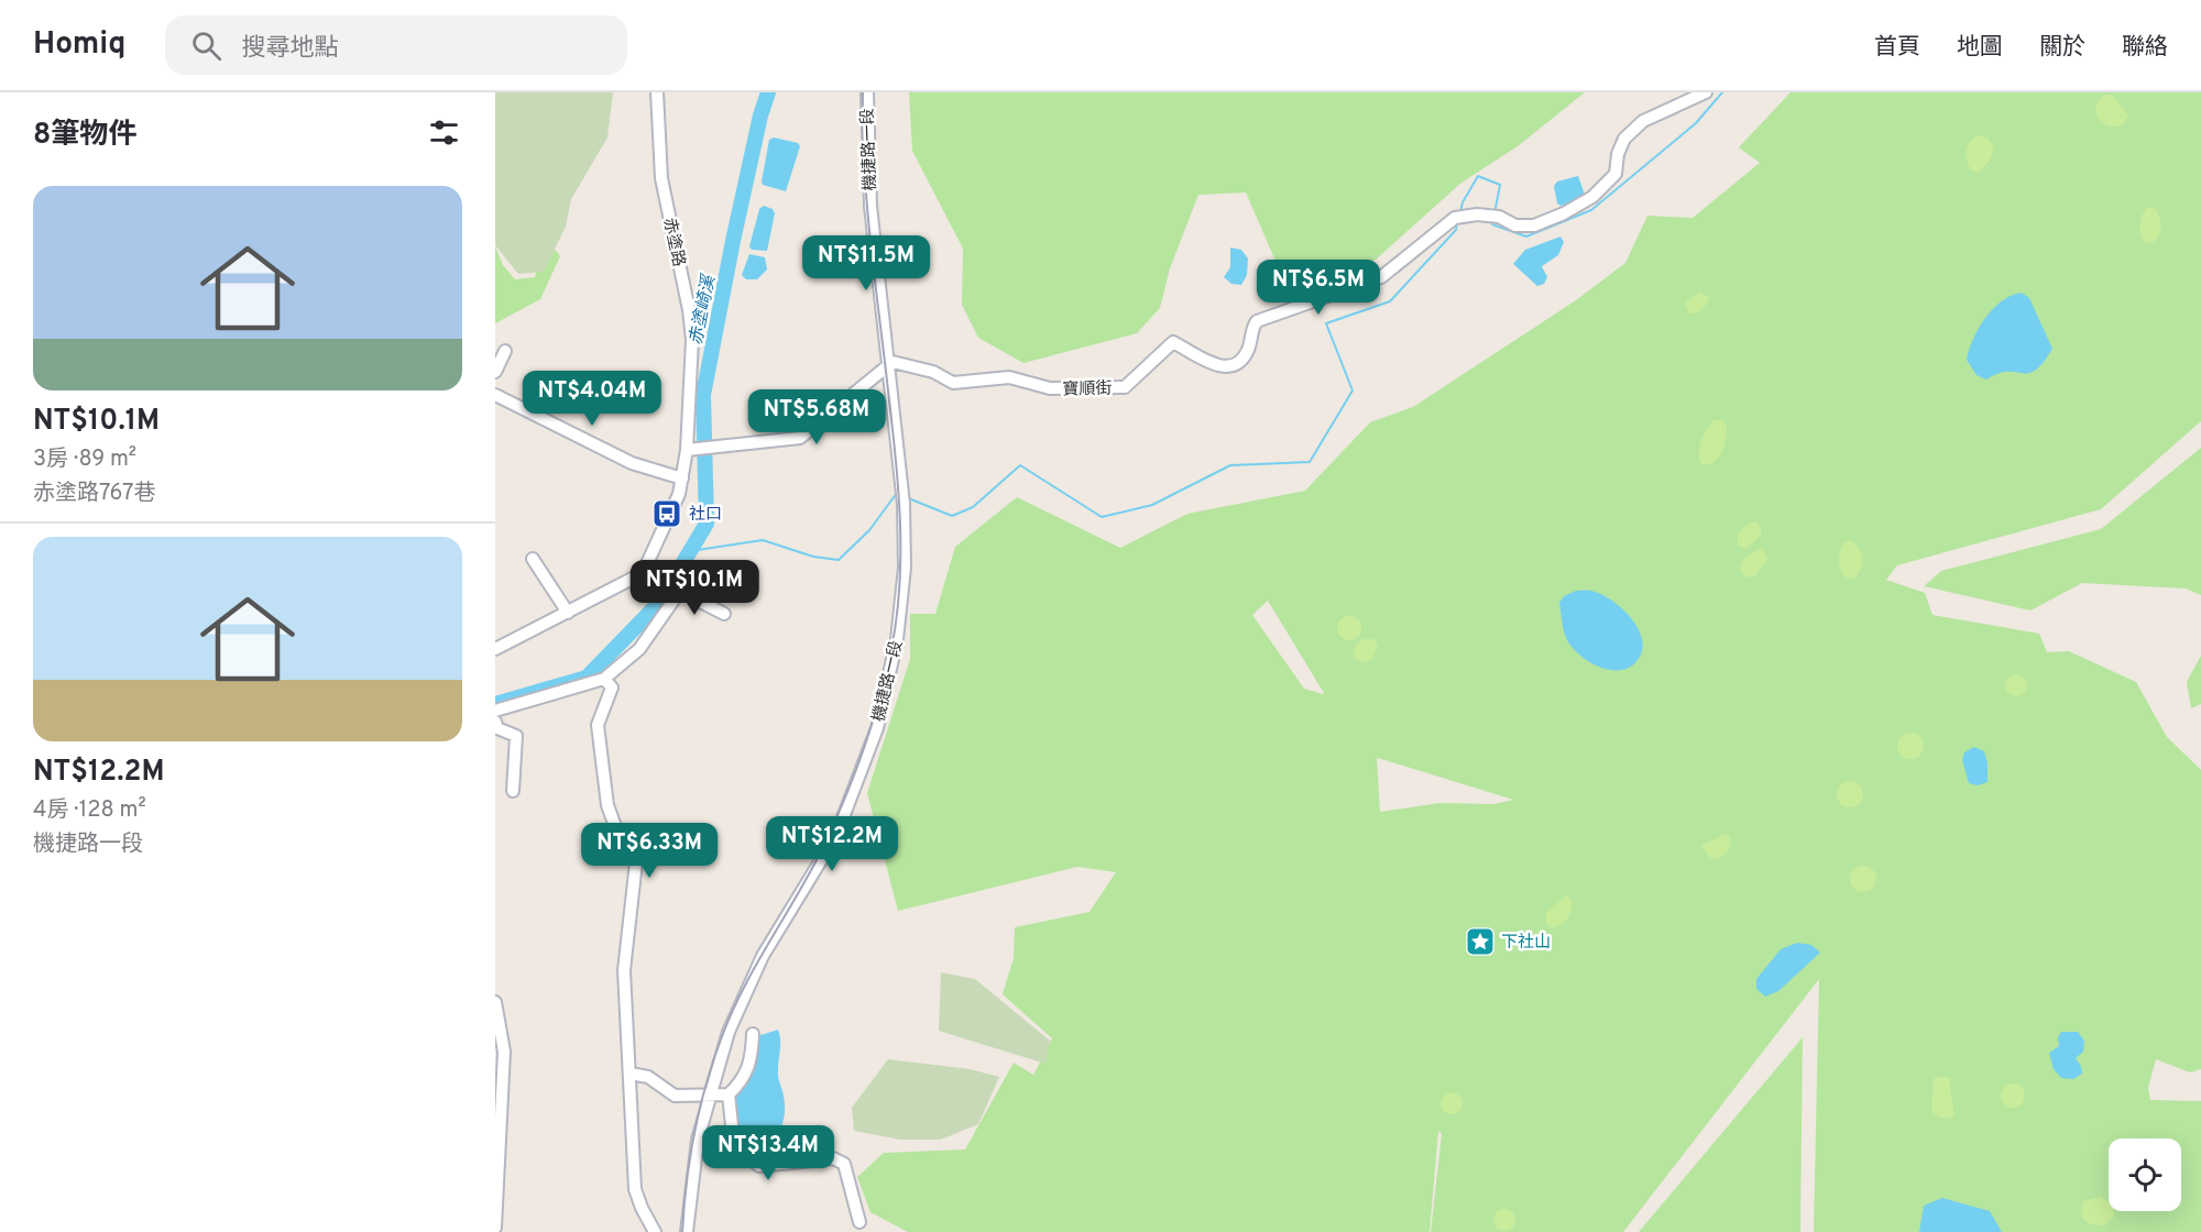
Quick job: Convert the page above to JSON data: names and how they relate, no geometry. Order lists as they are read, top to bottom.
{
  "streets": {
    "street": ["機捷路一段", "赤塗路", "寶順街"]
  },
  "crossings": [
    ["機捷路一段", "寶順街"]
  ],
  "water": ["赤塗崎溪"],
  "places": {
    "bus stop": ["社口"],
    "place": ["下社山"]
  },
  "page": {
    "header": "Homiq",
    "search": "搜尋地點",
    "nav": [
      "首頁",
      "地圖",
      "關於",
      "聯絡"
    ],
    "heading": "8筆物件",
    "list": [
      {
        "name": "NT$10.1M",
        "note": "3房 · 89 m² · 赤塗路767巷"
      },
      {
        "name": "NT$12.2M",
        "note": "4房 · 128 m² · 機捷路一段"
      }
    ],
    "price": [
      "NT$11.5M",
      "NT$6.5M",
      "NT$4.04M",
      "NT$5.68M",
      "NT$10.1M",
      "NT$12.2M",
      "NT$6.33M",
      "NT$13.4M"
    ]
  }
}
